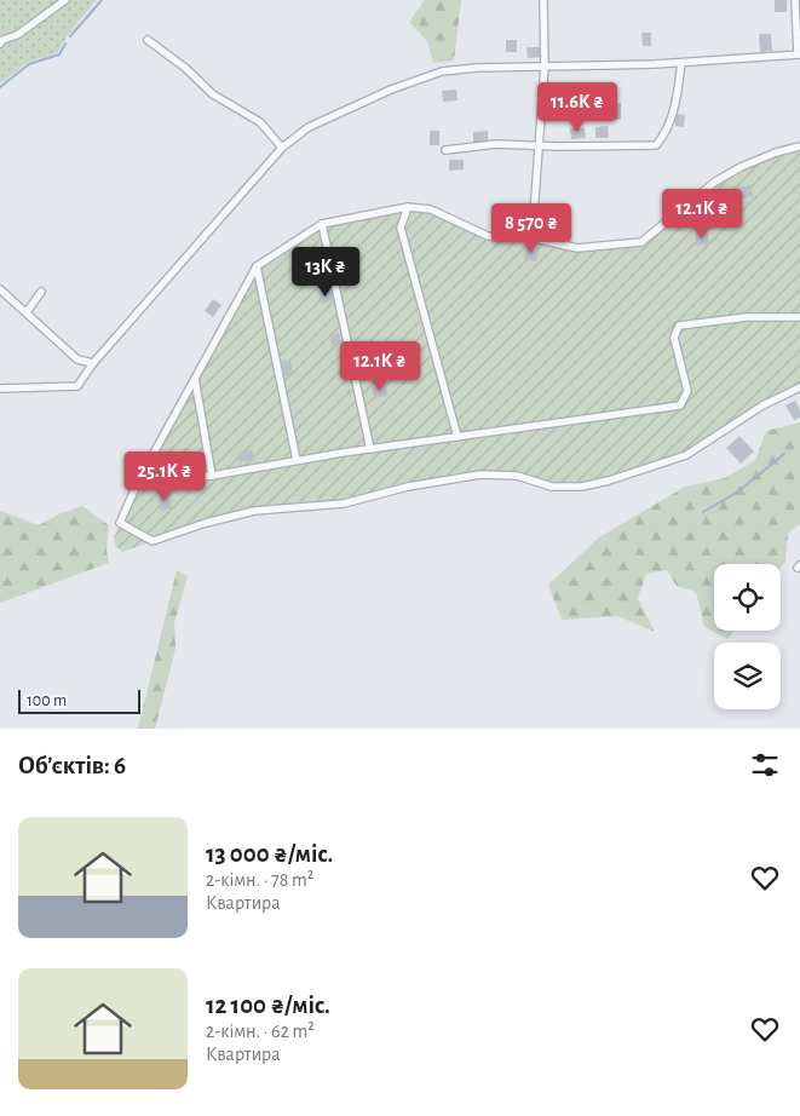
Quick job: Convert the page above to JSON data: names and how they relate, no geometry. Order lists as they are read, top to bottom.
{
  "scale_bar": "100 m",
  "page": {
    "price": [
      "11.6K ₴",
      "12.1K ₴",
      "8 570 ₴",
      "13K ₴",
      "12.1K ₴",
      "25.1K ₴"
    ],
    "scale": "100 m",
    "heading": "Об’єктів: 6",
    "list": [
      {
        "name": "13 000 ₴/міс.",
        "note": "2-кімн. · 78 m² · Квартира"
      },
      {
        "name": "12 100 ₴/міс.",
        "note": "2-кімн. · 62 m² · Квартира"
      }
    ]
  }
}
